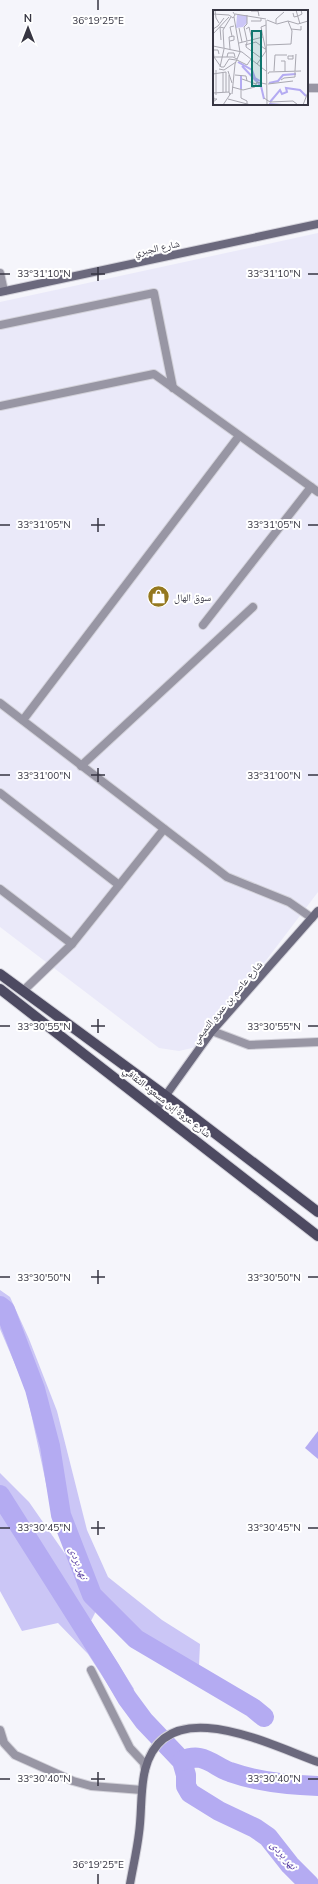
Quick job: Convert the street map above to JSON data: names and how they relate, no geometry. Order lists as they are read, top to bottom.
{
  "streets": {
    "main road": ["شارع الجبري", "شارع عاصم بن عمرو التميمي", "شارع عروة إبن مسعود الثقافي"]
  },
  "crossings": [
    ["شارع عاصم بن عمرو التميمي", "شارع عروة إبن مسعود الثقافي"]
  ],
  "water": ["نهر بردى"],
  "places": {
    "shop": ["سوق الهال"]
  },
  "north": "top",
  "coordinates": [
    "36°19'25\"E",
    "33°31'10\"N",
    "33°31'05\"N",
    "33°31'00\"N",
    "33°30'55\"N",
    "33°30'50\"N",
    "33°30'45\"N",
    "33°30'40\"N"
  ]
}
